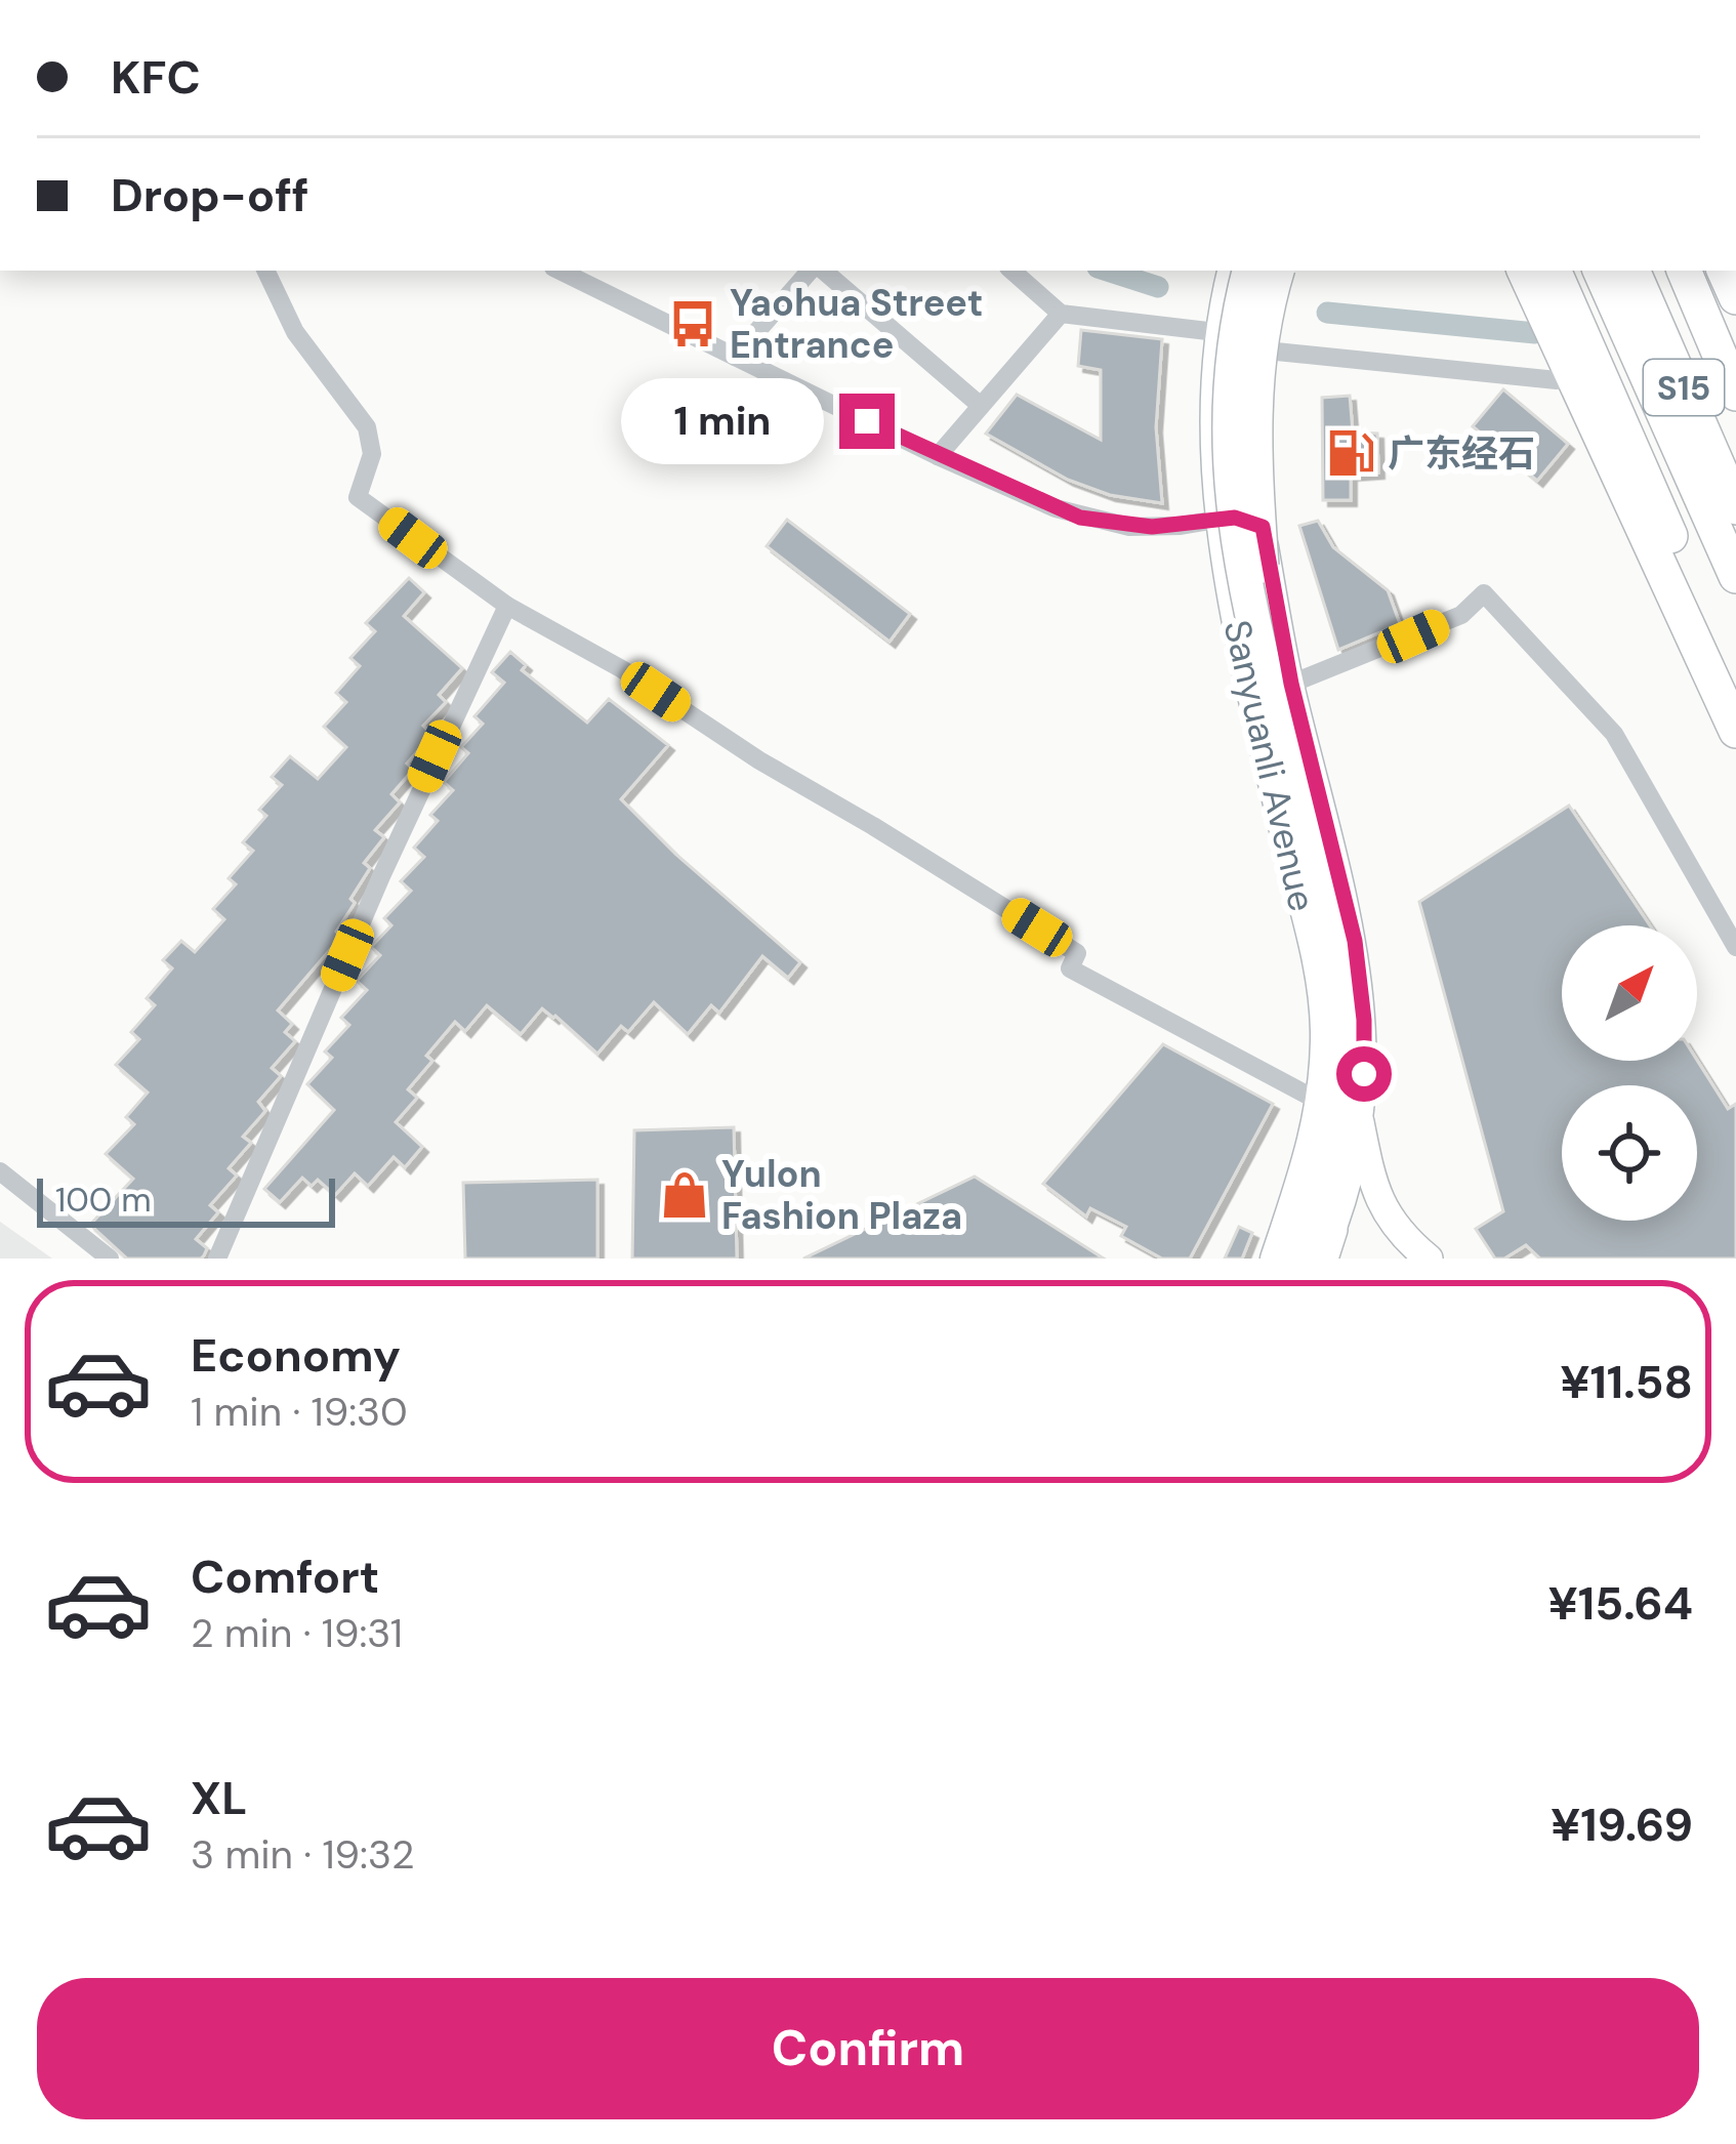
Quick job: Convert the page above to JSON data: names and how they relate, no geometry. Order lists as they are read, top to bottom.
{
  "streets": {
    "highway": ["S15"],
    "main road": ["Sanyuanli Avenue"]
  },
  "places": {
    "bus stop": ["Yaohua Street Entrance"],
    "fuel station": ["广东经石"],
    "shop": ["Yulon Fashion Plaza"]
  },
  "scale_bar": "100 m",
  "north": "top right",
  "page": {
    "banner": ["KFC", "Drop-off"],
    "bubble": "1 min",
    "scale": "100 m",
    "list": [
      {
        "name": "Economy",
        "note": "1 min · 19:30",
        "value": "¥11.58"
      },
      {
        "name": "Comfort",
        "note": "2 min · 19:31",
        "value": "¥15.64"
      },
      {
        "name": "XL",
        "note": "3 min · 19:32",
        "value": "¥19.69"
      }
    ],
    "buttons": "Confirm"
  }
}
